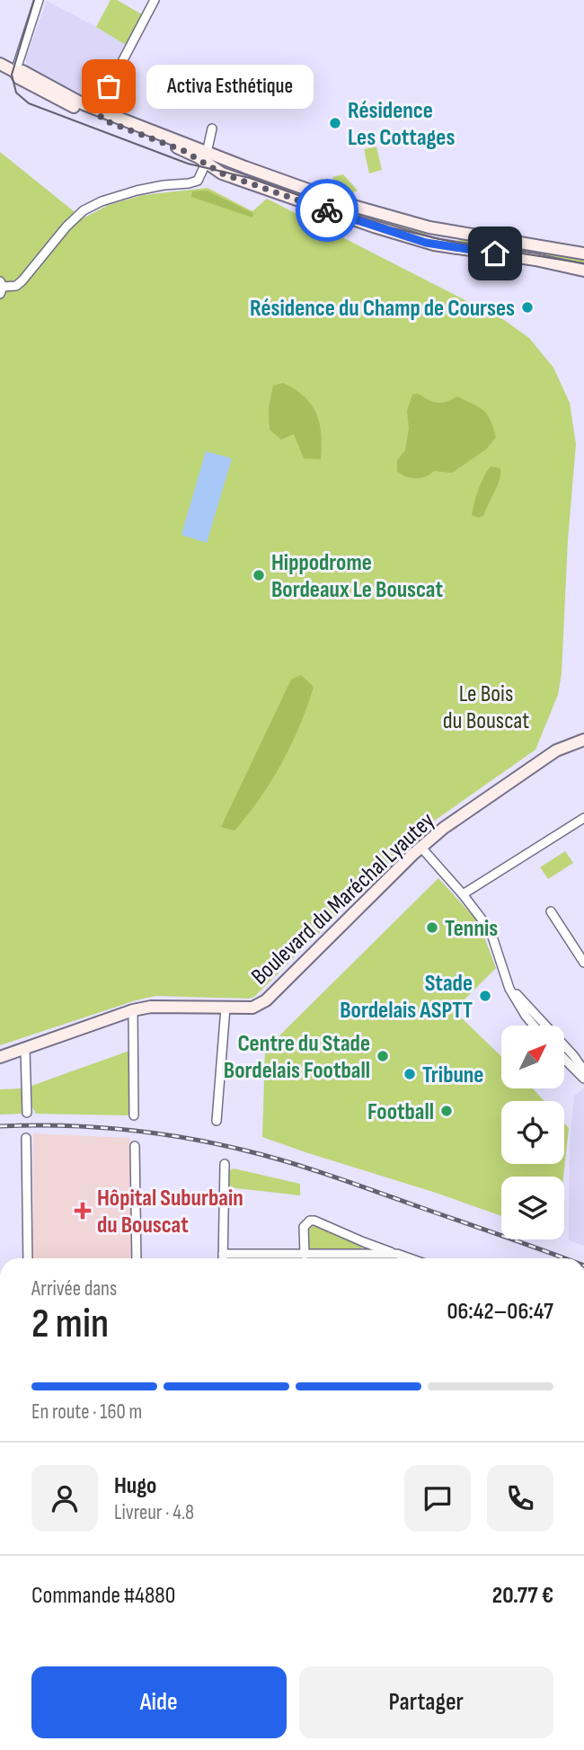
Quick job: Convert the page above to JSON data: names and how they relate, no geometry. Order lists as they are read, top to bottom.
{
  "streets": {
    "street": ["Boulevard du Maréchal Lyautey"]
  },
  "parks": ["Le Bois du Bouscat"],
  "places": {
    "other": [
      "Activa Esthétique",
      "Résidence Les Cottages",
      "Résidence du Champ de Courses",
      "Hippodrome Bordeaux Le Bouscat",
      "Tennis",
      "Stade Bordelais ASPTT",
      "Centre du Stade Bordelais Football",
      "Tribune",
      "Football"
    ],
    "health": ["Hôpital Suburbain du Bouscat"]
  },
  "north": "top right",
  "page": {
    "bubble": "Activa Esthétique",
    "heading": ["2 min", "Arrivée dans", "06:42–06:47"],
    "panel": [
      "Hugo",
      "Livreur · 4.8",
      "Commande #4880",
      "20.77 €"
    ],
    "bar": "En route · 160 m",
    "buttons": ["Aide", "Partager"]
  }
}
